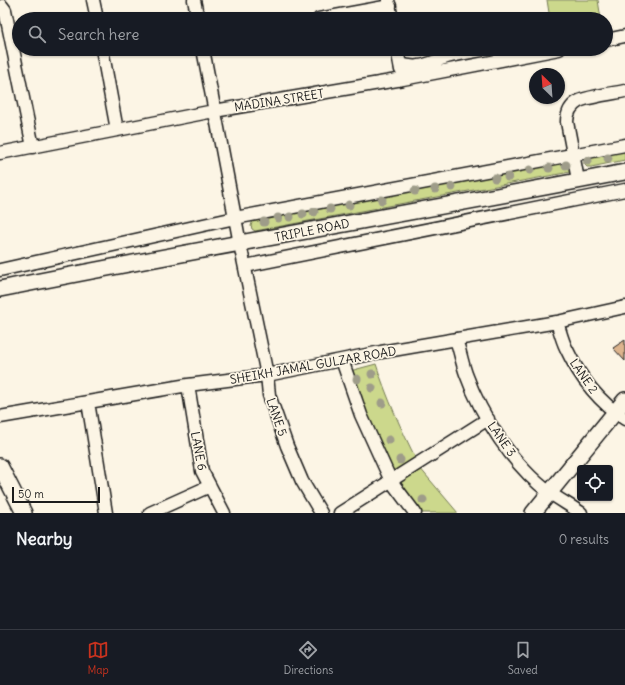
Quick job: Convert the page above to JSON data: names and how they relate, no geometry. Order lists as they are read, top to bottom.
{
  "streets": {
    "main road": ["TRIPLE ROAD"],
    "street": [
      "MADINA STREET",
      "SHEIKH JAMAL GULZAR ROAD",
      "LANE 2",
      "LANE 5",
      "LANE 3",
      "LANE 6"
    ]
  },
  "crossings": [
    ["MADINA STREET", "LANE 5"],
    ["TRIPLE ROAD", "LANE 5"],
    ["SHEIKH JAMAL GULZAR ROAD", "LANE 2"],
    ["SHEIKH JAMAL GULZAR ROAD", "LANE 5"],
    ["SHEIKH JAMAL GULZAR ROAD", "LANE 3"],
    ["SHEIKH JAMAL GULZAR ROAD", "LANE 6"]
  ],
  "scale_bar": "50 m",
  "north": "top left",
  "page": {
    "search": "Search here",
    "scale": "50 m",
    "heading": ["Nearby", "0 results"],
    "nav": ["Map", "Directions", "Saved"]
  }
}
